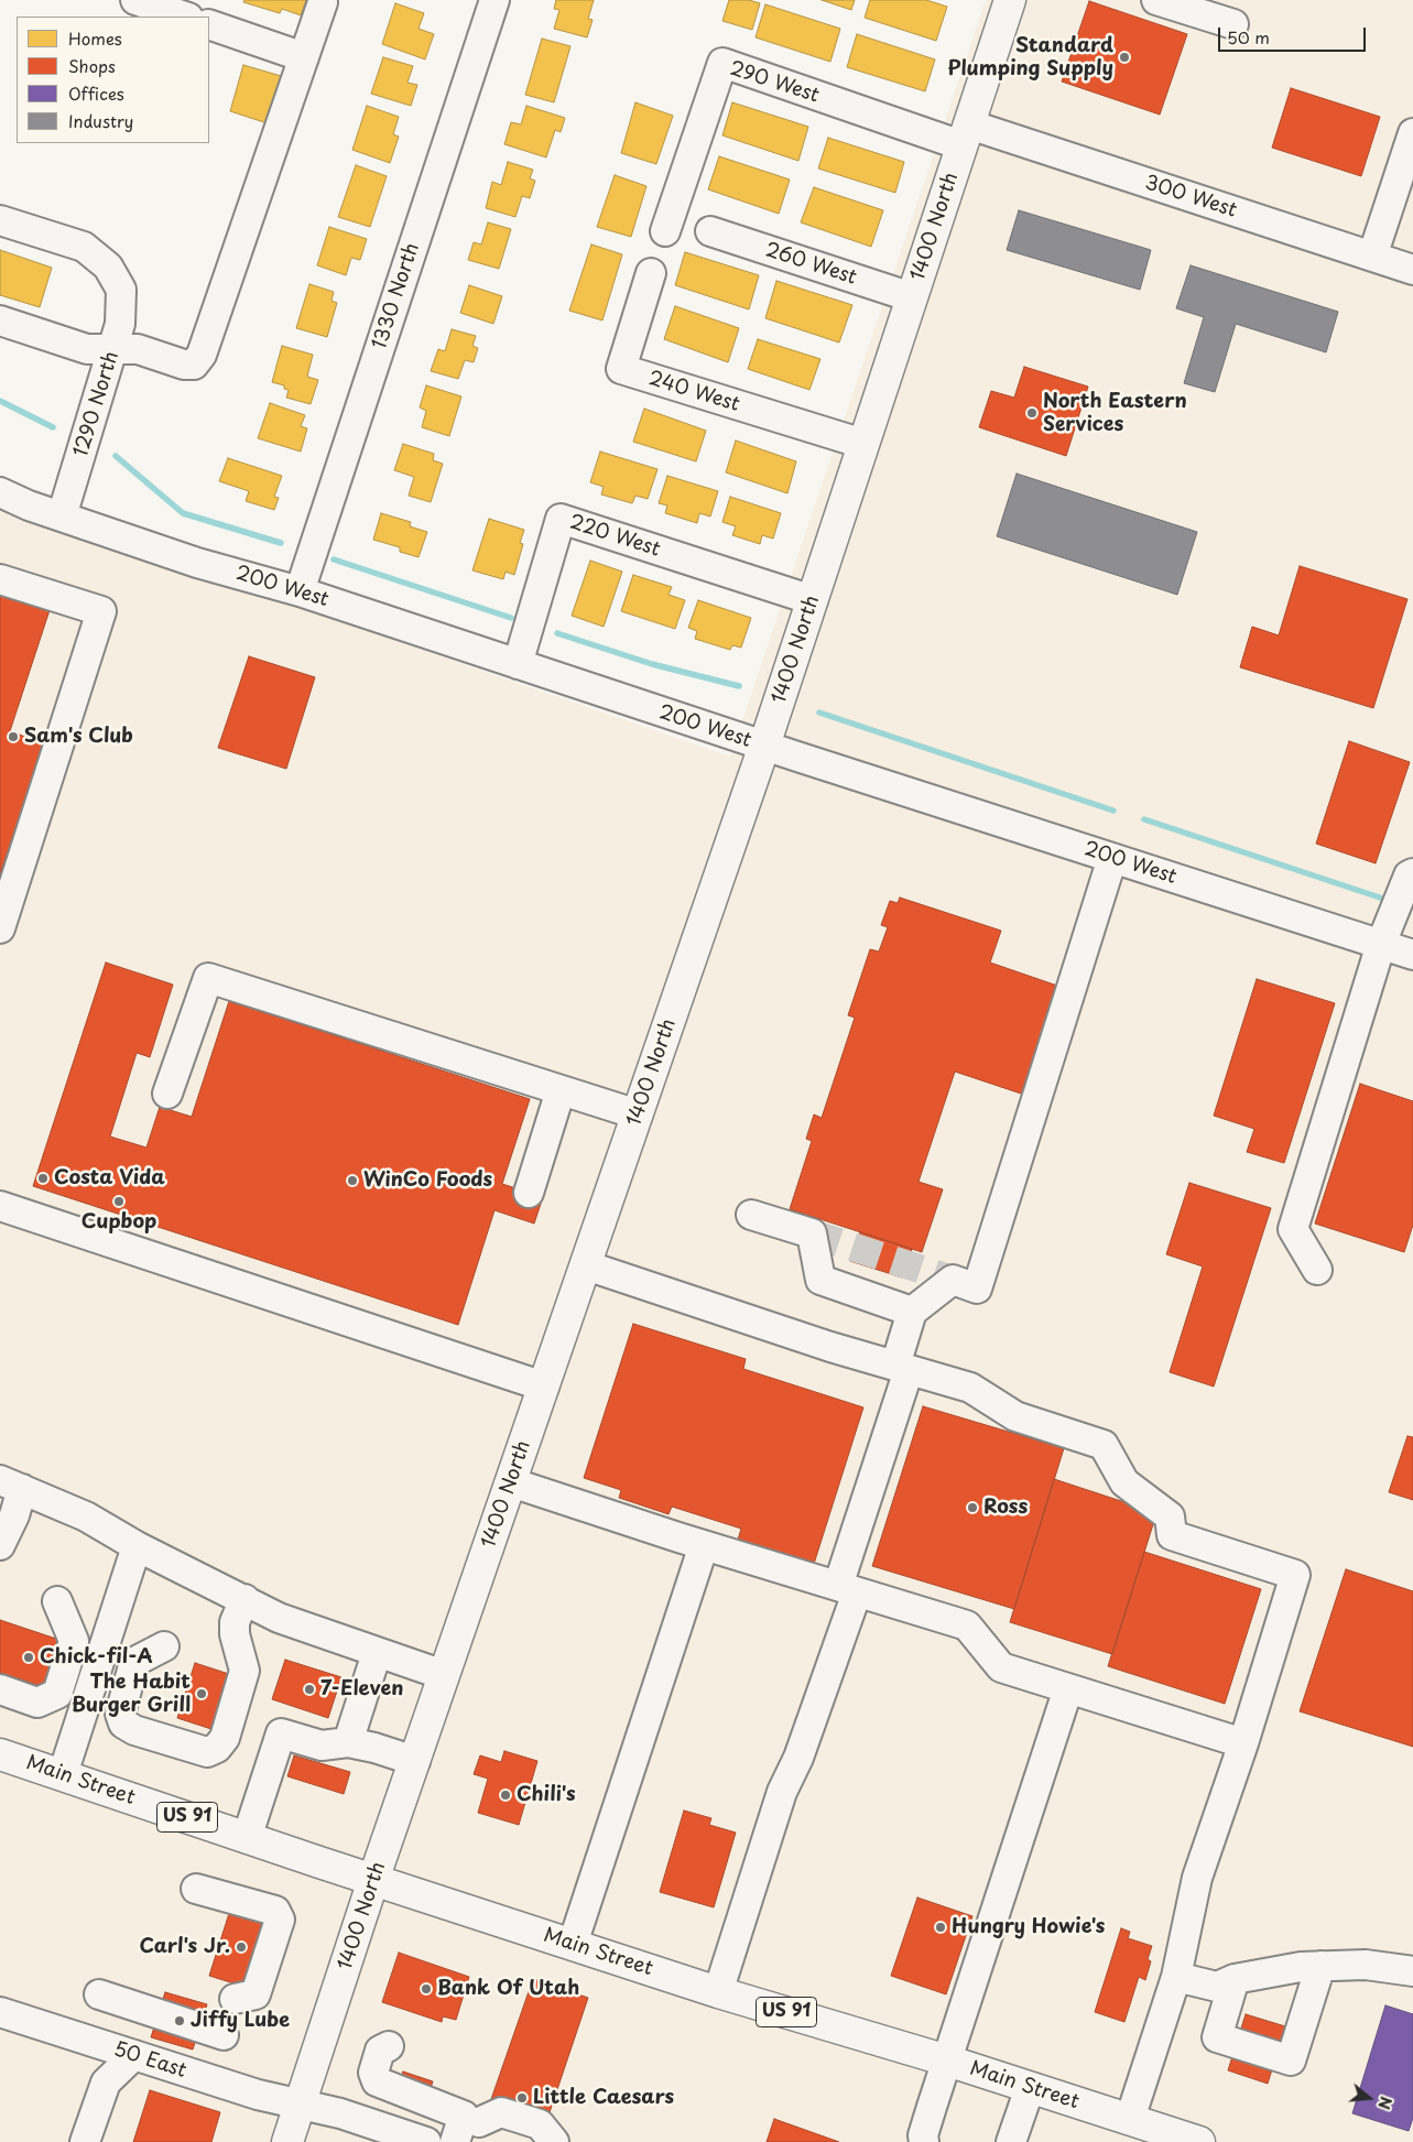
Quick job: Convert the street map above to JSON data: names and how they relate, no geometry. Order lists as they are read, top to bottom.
{
  "streets": {
    "main road": ["1400 North", "Main Street", "US 91"],
    "street": [
      "290 West",
      "300 West",
      "260 West",
      "1330 North",
      "240 West",
      "1290 North",
      "220 West",
      "200 West",
      "50 East"
    ]
  },
  "crossings": [
    ["290 West", "300 West"],
    ["290 West", "1400 North"],
    ["300 West", "1400 North"],
    ["1400 North", "260 West"],
    ["1400 North", "240 West"],
    ["1400 North", "220 West"],
    ["1400 North", "200 West"],
    ["1400 North", "Main Street"],
    ["1400 North", "50 East"],
    ["1330 North", "200 West"],
    ["1290 North", "200 West"],
    ["220 West", "200 West"]
  ],
  "places": [
    "Standard Plumping Supply",
    "North Eastern Services",
    "Sam's Club",
    "Costa Vida",
    "WinCo Foods",
    "Cupbop",
    "Ross",
    "Chick-fil-A",
    "7-Eleven",
    "The Habit Burger Grill",
    "Chili's",
    "Hungry Howie's",
    "Carl's Jr.",
    "Bank Of Utah",
    "Jiffy Lube",
    "Little Caesars"
  ],
  "legend": [
    "Homes",
    "Shops",
    "Offices",
    "Industry"
  ],
  "scale_bar": "50 m",
  "north": "right"
}
